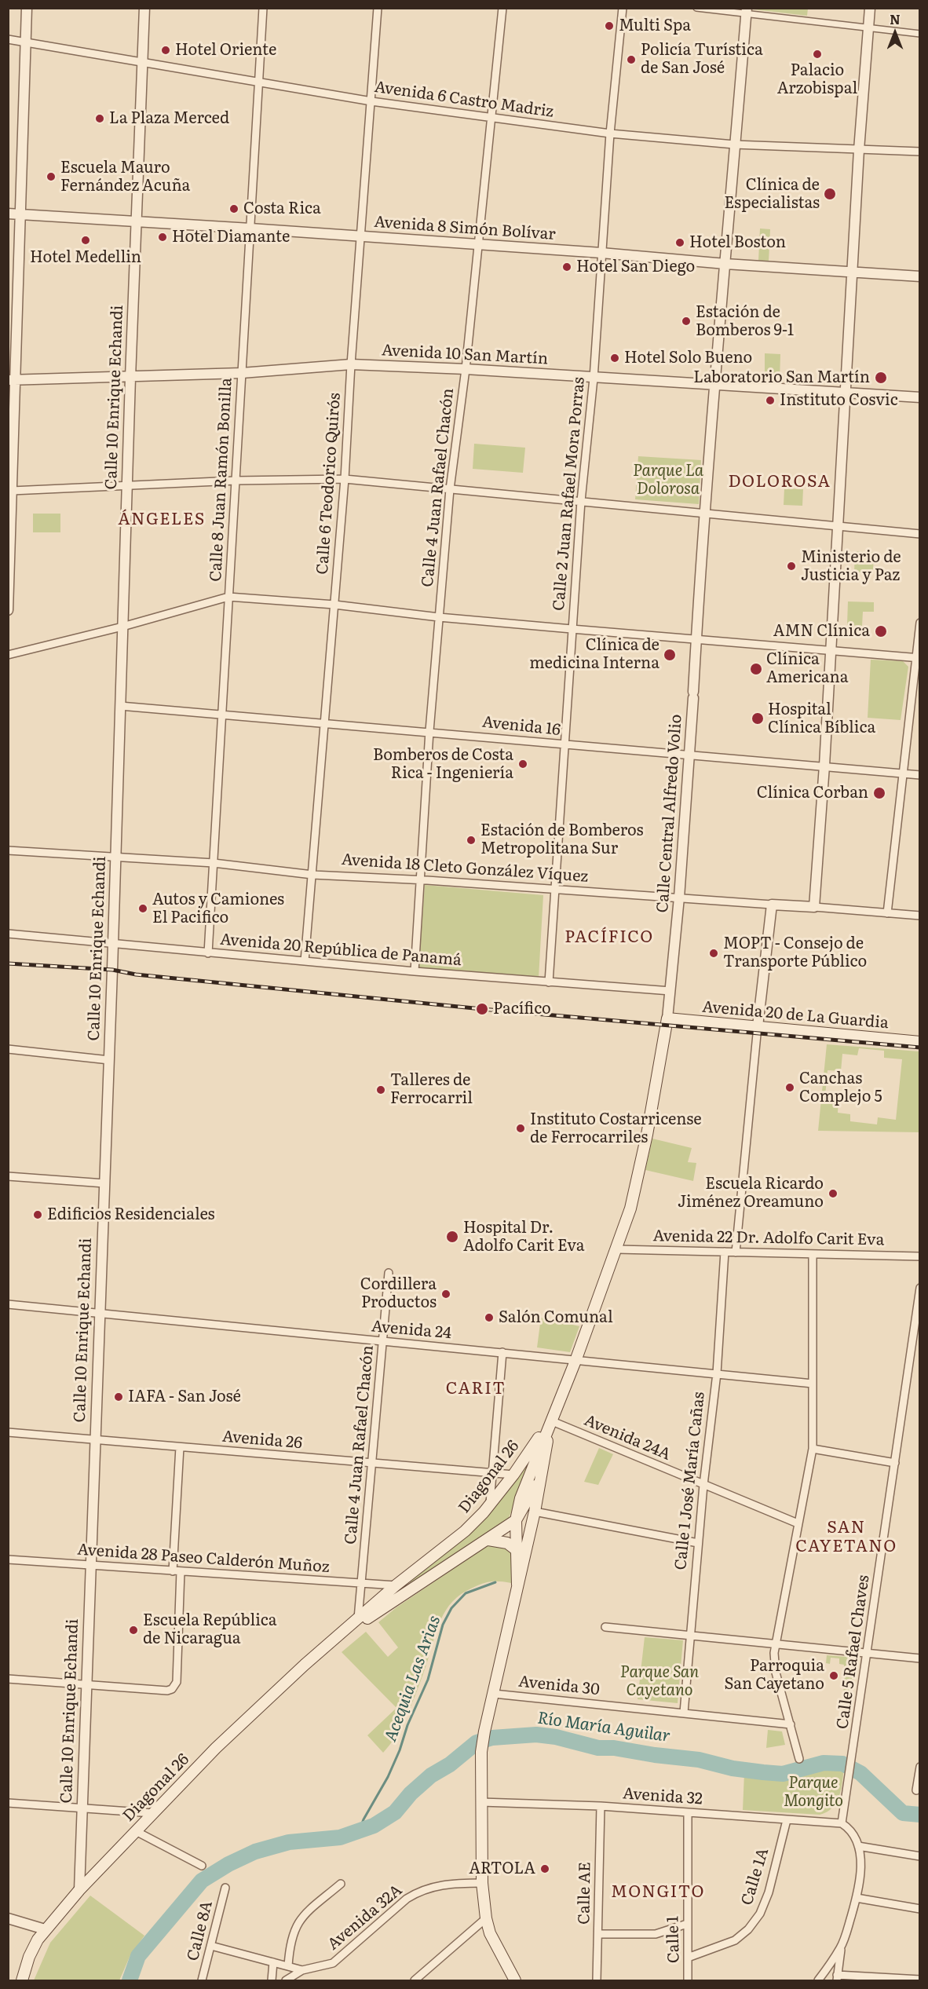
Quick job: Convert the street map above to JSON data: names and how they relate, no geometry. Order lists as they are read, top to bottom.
{
  "streets": {
    "main road": ["Calle Central Alfredo Volio", "Avenida 20 de La Guardia", "Diagonal 26"],
    "street": [
      "Avenida 6 Castro Madriz",
      "Avenida 8 Simón Bolívar",
      "Avenida 10 San Martín",
      "Calle 10 Enrique Echandi",
      "Calle 8 Juan Ramón Bonilla",
      "Calle 6 Teodorico Quirós",
      "Calle 4 Juan Rafael Chacón",
      "Calle 2 Juan Rafael Mora Porras",
      "Avenida 16",
      "Avenida 18 Cleto González Víquez",
      "Avenida 20 República de Panamá",
      "Avenida 22 Dr. Adolfo Carit Eva",
      "Avenida 24",
      "Avenida 24A",
      "Avenida 26",
      "Calle 1 José María Cañas",
      "Avenida 28 Paseo Calderón Muñoz",
      "Calle 5 Rafael Chaves",
      "Avenida 30",
      "Avenida 32",
      "Calle 1A",
      "Calle AE",
      "Avenida 32A",
      "Calle 8A",
      "Calle 1"
    ]
  },
  "crossings": [
    ["Avenida 6 Castro Madriz", "Calle 10 Enrique Echandi"],
    ["Avenida 6 Castro Madriz", "Calle 8 Juan Ramón Bonilla"],
    ["Avenida 6 Castro Madriz", "Calle 6 Teodorico Quirós"],
    ["Avenida 6 Castro Madriz", "Calle 4 Juan Rafael Chacón"],
    ["Avenida 6 Castro Madriz", "Calle 2 Juan Rafael Mora Porras"],
    ["Avenida 6 Castro Madriz", "Calle Central Alfredo Volio"],
    ["Avenida 8 Simón Bolívar", "Calle 10 Enrique Echandi"],
    ["Avenida 8 Simón Bolívar", "Calle 8 Juan Ramón Bonilla"],
    ["Avenida 8 Simón Bolívar", "Calle 6 Teodorico Quirós"],
    ["Avenida 8 Simón Bolívar", "Calle 4 Juan Rafael Chacón"],
    ["Avenida 8 Simón Bolívar", "Calle 2 Juan Rafael Mora Porras"],
    ["Avenida 8 Simón Bolívar", "Calle Central Alfredo Volio"],
    ["Avenida 10 San Martín", "Calle 10 Enrique Echandi"],
    ["Avenida 10 San Martín", "Calle 8 Juan Ramón Bonilla"],
    ["Avenida 10 San Martín", "Calle 6 Teodorico Quirós"],
    ["Avenida 10 San Martín", "Calle 4 Juan Rafael Chacón"],
    ["Avenida 10 San Martín", "Calle 2 Juan Rafael Mora Porras"],
    ["Avenida 10 San Martín", "Calle Central Alfredo Volio"],
    ["Calle 10 Enrique Echandi", "Avenida 16"],
    ["Calle 10 Enrique Echandi", "Avenida 18 Cleto González Víquez"],
    ["Calle 10 Enrique Echandi", "Avenida 20 República de Panamá"],
    ["Calle 10 Enrique Echandi", "Avenida 24"],
    ["Calle 10 Enrique Echandi", "Avenida 26"],
    ["Calle 10 Enrique Echandi", "Diagonal 26"],
    ["Calle 10 Enrique Echandi", "Avenida 28 Paseo Calderón Muñoz"],
    ["Calle 8 Juan Ramón Bonilla", "Avenida 16"],
    ["Calle 8 Juan Ramón Bonilla", "Avenida 18 Cleto González Víquez"],
    ["Calle 8 Juan Ramón Bonilla", "Avenida 20 República de Panamá"],
    ["Calle 6 Teodorico Quirós", "Avenida 16"],
    ["Calle 6 Teodorico Quirós", "Avenida 18 Cleto González Víquez"],
    ["Calle 6 Teodorico Quirós", "Avenida 20 República de Panamá"],
    ["Calle 4 Juan Rafael Chacón", "Avenida 16"],
    ["Calle 4 Juan Rafael Chacón", "Avenida 18 Cleto González Víquez"],
    ["Calle 4 Juan Rafael Chacón", "Avenida 20 República de Panamá"],
    ["Calle 4 Juan Rafael Chacón", "Avenida 24"],
    ["Calle 4 Juan Rafael Chacón", "Avenida 26"],
    ["Calle 4 Juan Rafael Chacón", "Diagonal 26"],
    ["Calle 4 Juan Rafael Chacón", "Avenida 28 Paseo Calderón Muñoz"],
    ["Calle 2 Juan Rafael Mora Porras", "Avenida 16"],
    ["Calle 2 Juan Rafael Mora Porras", "Avenida 18 Cleto González Víquez"],
    ["Calle 2 Juan Rafael Mora Porras", "Avenida 20 República de Panamá"],
    ["Avenida 16", "Calle Central Alfredo Volio"],
    ["Calle Central Alfredo Volio", "Avenida 18 Cleto González Víquez"],
    ["Calle Central Alfredo Volio", "Avenida 20 República de Panamá"],
    ["Calle Central Alfredo Volio", "Avenida 20 de La Guardia"],
    ["Calle Central Alfredo Volio", "Avenida 22 Dr. Adolfo Carit Eva"],
    ["Calle Central Alfredo Volio", "Avenida 24"],
    ["Calle Central Alfredo Volio", "Avenida 24A"],
    ["Calle Central Alfredo Volio", "Diagonal 26"],
    ["Calle Central Alfredo Volio", "Avenida 30"],
    ["Calle Central Alfredo Volio", "Avenida 32"],
    ["Calle Central Alfredo Volio", "Avenida 32A"],
    ["Avenida 22 Dr. Adolfo Carit Eva", "Calle 1 José María Cañas"],
    ["Avenida 24", "Calle 1 José María Cañas"],
    ["Avenida 24A", "Diagonal 26"],
    ["Avenida 24A", "Calle 1 José María Cañas"],
    ["Avenida 26", "Diagonal 26"],
    ["Diagonal 26", "Avenida 28 Paseo Calderón Muñoz"],
    ["Calle 1 José María Cañas", "Avenida 30"],
    ["Calle 5 Rafael Chaves", "Avenida 32"],
    ["Avenida 32", "Calle 1A"],
    ["Avenida 32", "Calle AE"],
    ["Avenida 32", "Calle 1"],
    ["Calle 1A", "Calle 1"],
    ["Avenida 32A", "Calle 8A"]
  ],
  "districts": [
    "DOLOROSA",
    "ÁNGELES",
    "PACÍFICO",
    "CARIT",
    "SAN CAYETANO",
    "MONGITO"
  ],
  "water": ["Acequia Las Arias", "Río María Aguilar"],
  "parks": ["Parque La Dolorosa", "Parque San Cayetano", "Parque Mongito"],
  "places": [
    "Multi Spa",
    "Hotel Oriente",
    "Palacio Arzobispal",
    "Policía Turística de San José",
    "La Plaza Merced",
    "Escuela Mauro Fernández Acuña",
    "Clínica de Especialistas",
    "Costa Rica",
    "Hotel Diamante",
    "Hotel Medellin",
    "Hotel Boston",
    "Hotel San Diego",
    "Estación de Bomberos 9-1",
    "Hotel Solo Bueno",
    "Laboratorio San Martín",
    "Instituto Cosvic",
    "Ministerio de Justicia y Paz",
    "AMN Clínica",
    "Clínica de medicina Interna",
    "Clínica Americana",
    "Hospital Clínica Bíblica",
    "Bomberos de Costa Rica - Ingeniería",
    "Clínica Corban",
    "Estación de Bomberos Metropolitana Sur",
    "Autos y Camiones El Pacifico",
    "MOPT - Consejo de Transporte Público",
    "Pacífico",
    "Canchas Complejo 5",
    "Talleres de Ferrocarril",
    "Instituto Costarricense de Ferrocarriles",
    "Escuela Ricardo Jiménez Oreamuno",
    "Edificios Residenciales",
    "Hospital Dr. Adolfo Carit Eva",
    "Cordillera Productos",
    "Salón Comunal",
    "IAFA - San José",
    "Escuela República de Nicaragua",
    "Parroquia San Cayetano",
    "ARTOLA"
  ],
  "north": "top"
}
